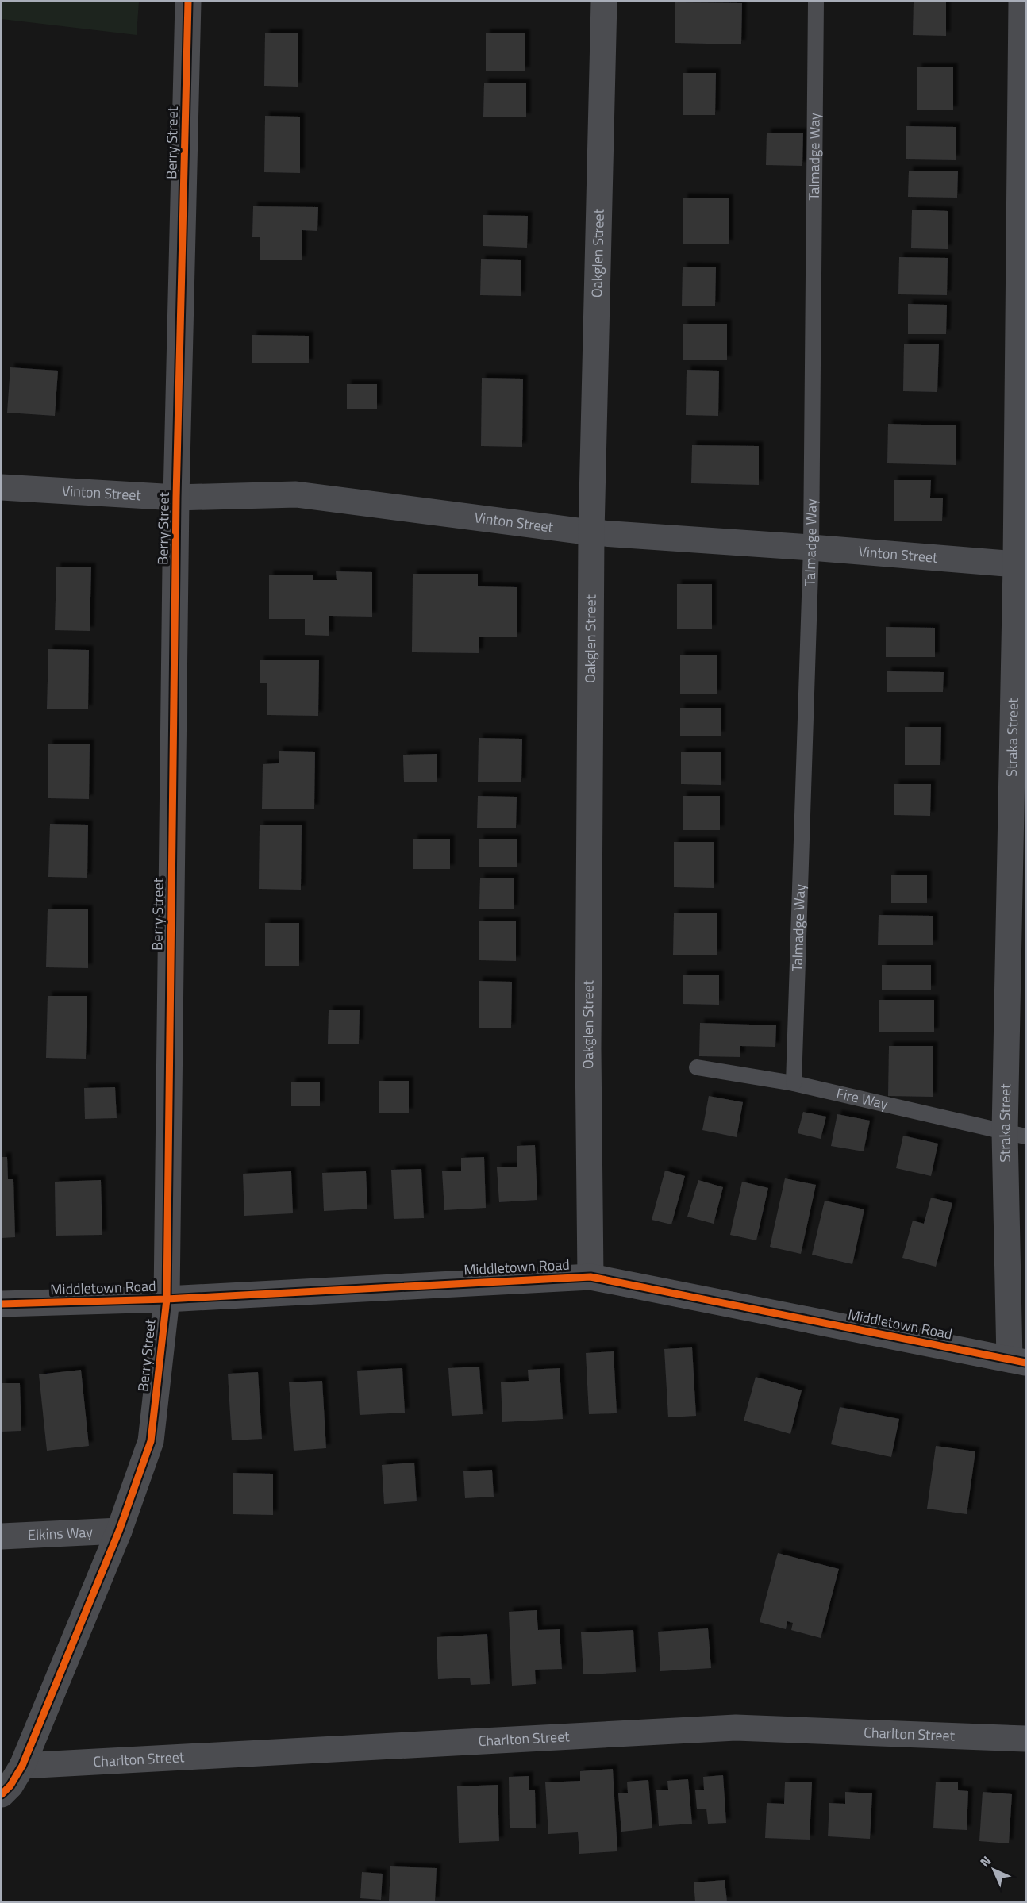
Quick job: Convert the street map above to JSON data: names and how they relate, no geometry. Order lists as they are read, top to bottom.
{
  "streets": {
    "street": [
      "Berry Street",
      "Oakglen Street",
      "Vinton Street",
      "Straka Street",
      "Middletown Road",
      "Elkins Way",
      "Charlton Street"
    ],
    "lane": ["Talmadge Way", "Fire Way"]
  },
  "crossings": [
    ["Berry Street", "Vinton Street"],
    ["Berry Street", "Middletown Road"],
    ["Berry Street", "Elkins Way"],
    ["Berry Street", "Charlton Street"],
    ["Talmadge Way", "Vinton Street"],
    ["Talmadge Way", "Fire Way"],
    ["Oakglen Street", "Vinton Street"],
    ["Oakglen Street", "Middletown Road"],
    ["Vinton Street", "Straka Street"],
    ["Straka Street", "Fire Way"],
    ["Straka Street", "Middletown Road"]
  ],
  "north": "top left"
}
